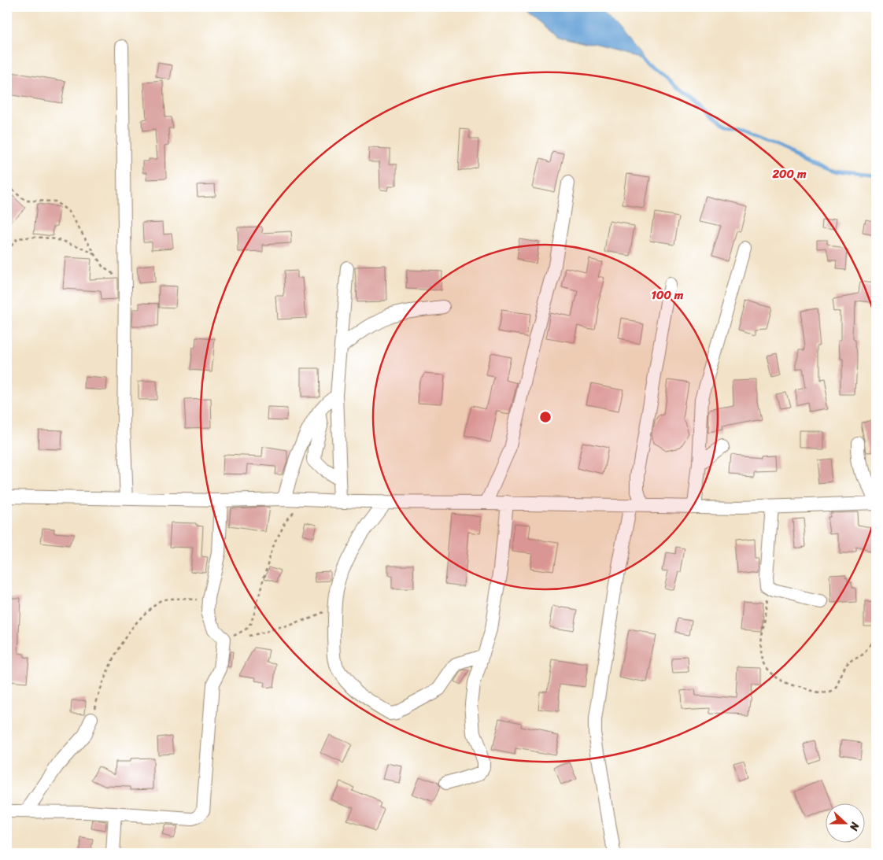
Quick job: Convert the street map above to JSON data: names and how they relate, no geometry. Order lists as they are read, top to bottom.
{
  "north": "right",
  "rings": ["200 m", "100 m"]
}
